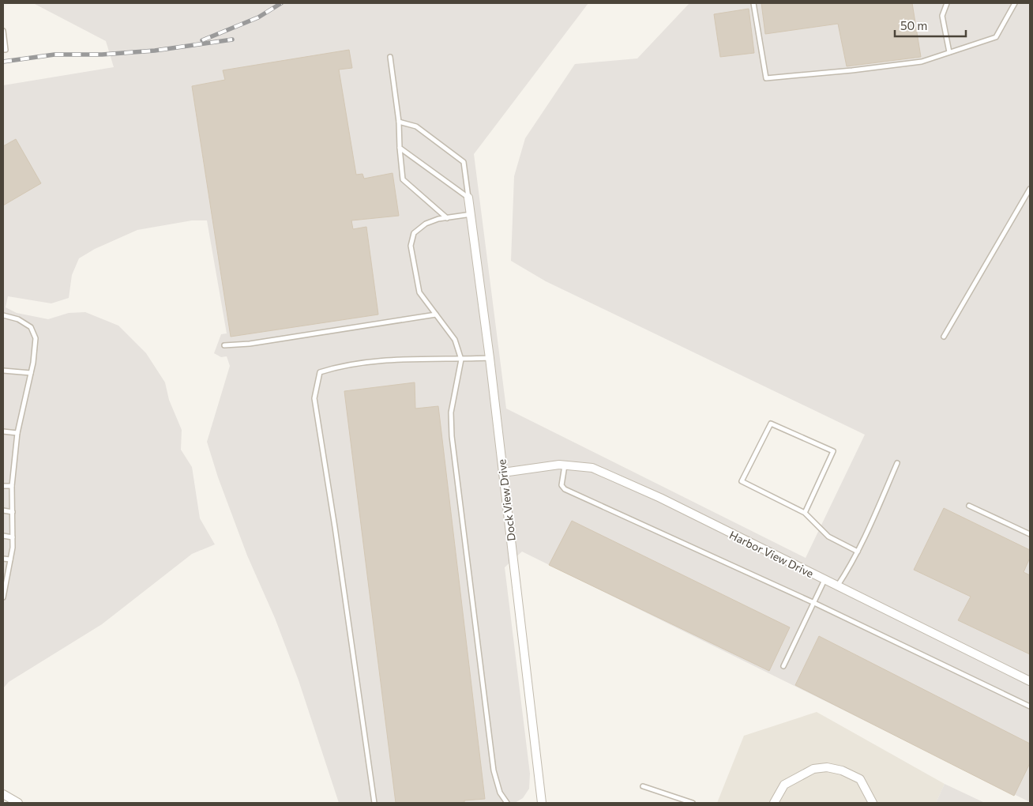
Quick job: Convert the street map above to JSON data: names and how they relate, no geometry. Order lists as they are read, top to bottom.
{
  "streets": {
    "street": ["Dock View Drive", "Harbor View Drive"]
  },
  "crossings": [
    ["Dock View Drive", "Harbor View Drive"]
  ],
  "scale_bar": "50 m"
}
